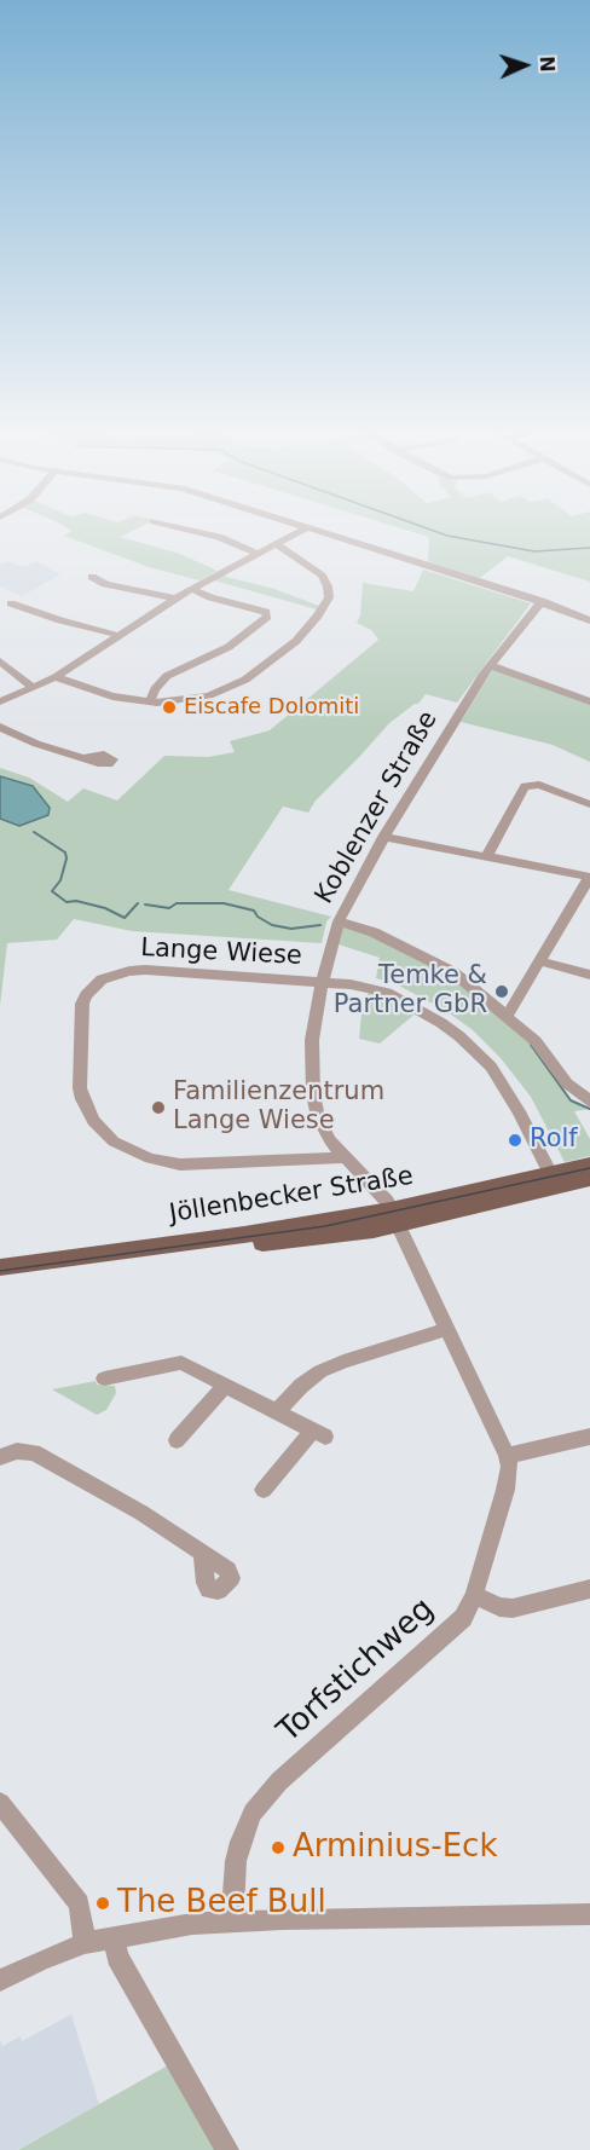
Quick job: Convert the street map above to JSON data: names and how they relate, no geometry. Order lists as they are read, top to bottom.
{
  "streets": {
    "main road": ["Jöllenbecker Straße"],
    "street": ["Koblenzer Straße", "Lange Wiese", "Torfstichweg"]
  },
  "crossings": [
    ["Koblenzer Straße", "Lange Wiese"],
    ["Koblenzer Straße", "Jöllenbecker Straße"],
    ["Koblenzer Straße", "Torfstichweg"],
    ["Lange Wiese", "Jöllenbecker Straße"],
    ["Jöllenbecker Straße", "Torfstichweg"]
  ],
  "places": [
    "Eiscafe Dolomiti",
    "Temke & Partner GbR",
    "Familienzentrum Lange Wiese",
    "Rolf",
    "Arminius-Eck",
    "The Beef Bull"
  ],
  "north": "right"
}
